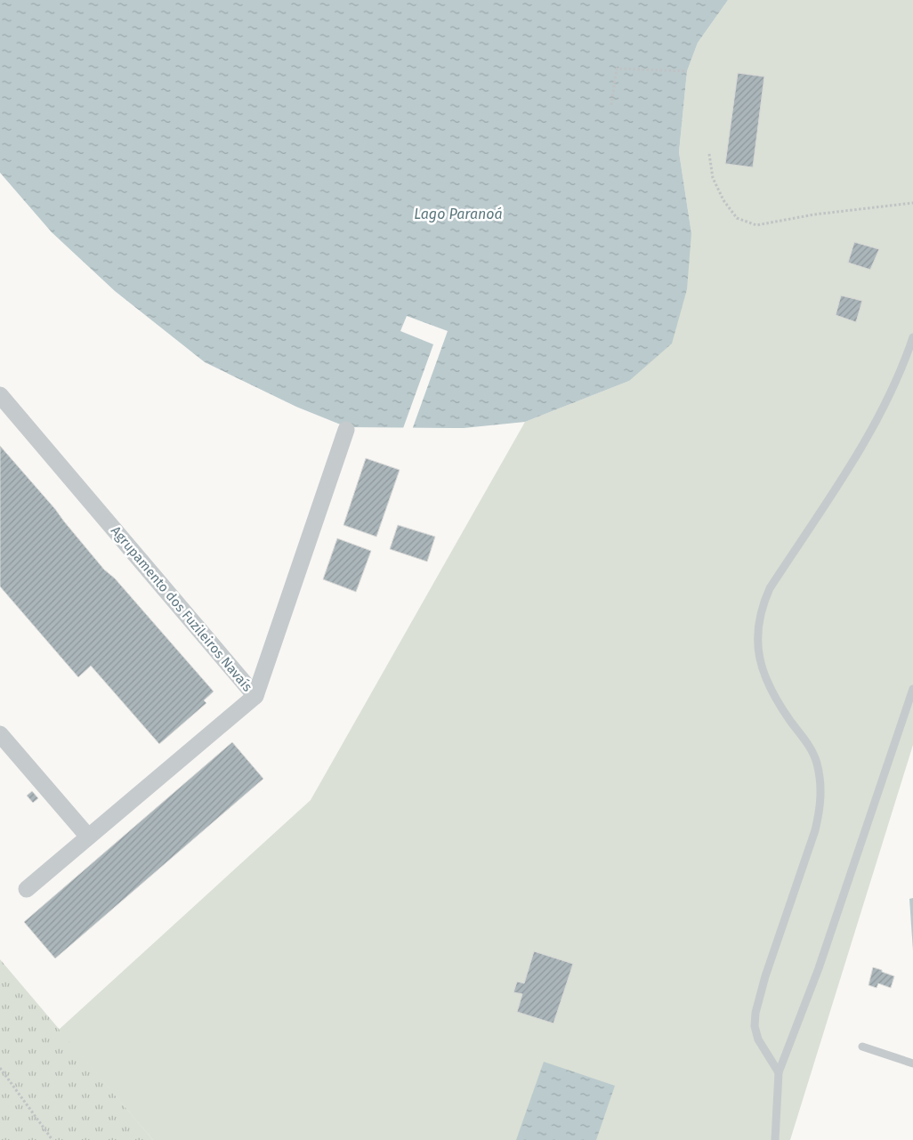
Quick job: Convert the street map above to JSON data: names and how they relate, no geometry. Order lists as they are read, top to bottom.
{
  "streets": {
    "street": ["Agrupamento dos Fuzileiros Navaís"]
  },
  "water": ["Lago Paranoá"]
}
